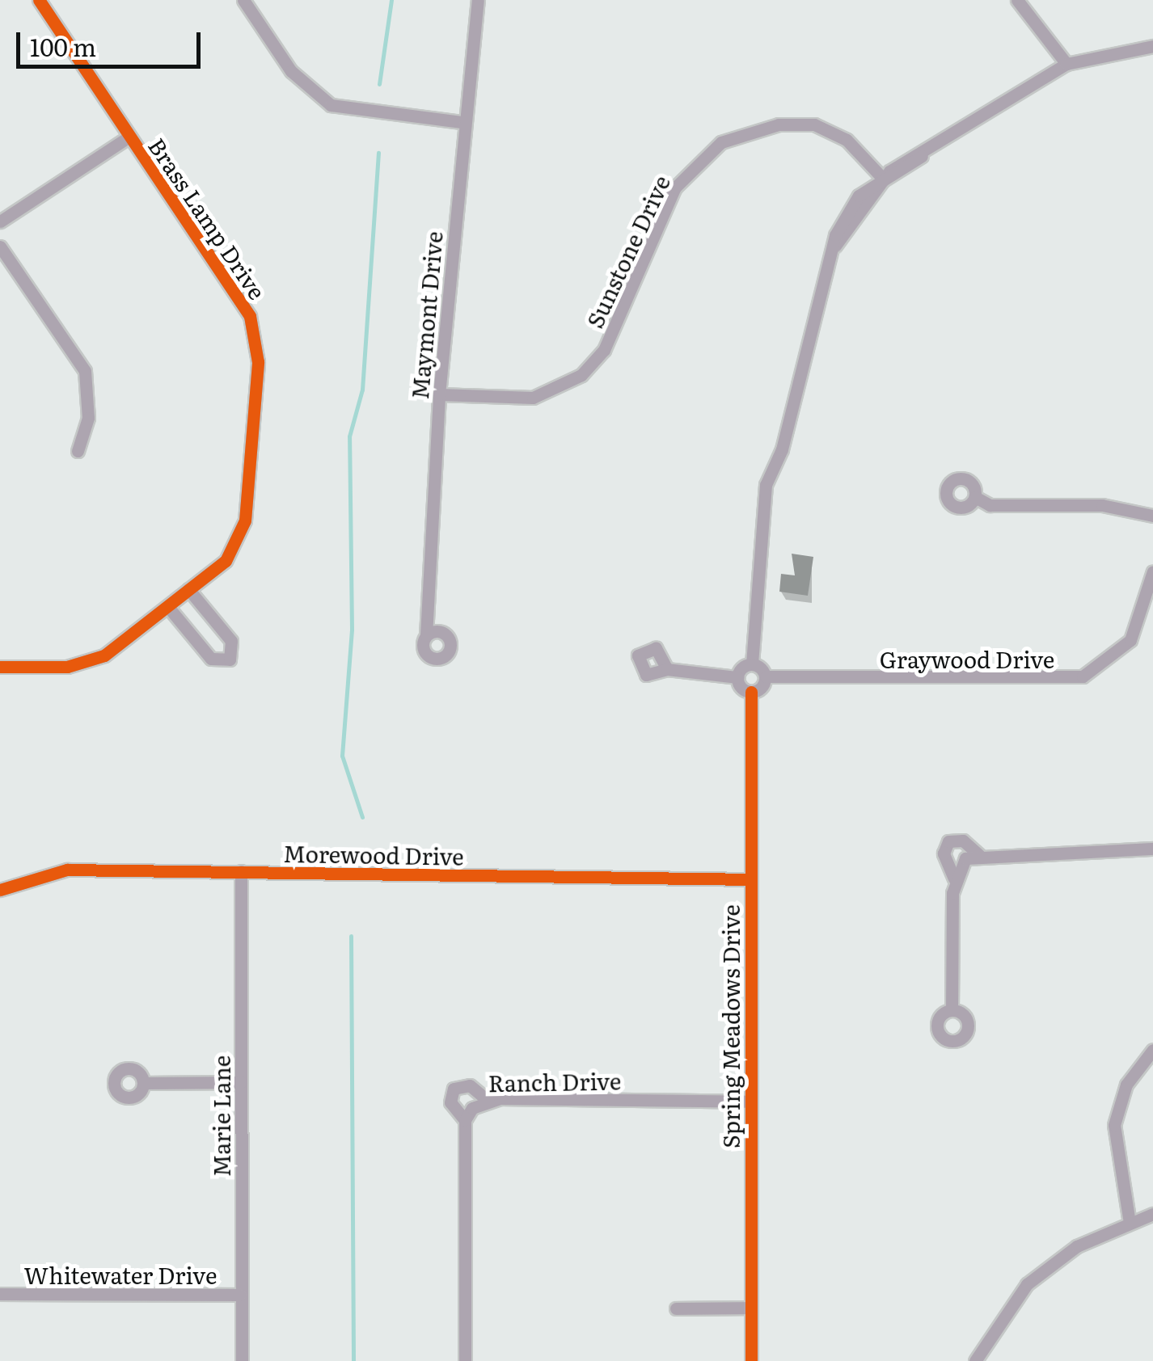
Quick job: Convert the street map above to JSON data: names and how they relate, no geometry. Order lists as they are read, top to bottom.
{
  "streets": {
    "street": [
      "Brass Lamp Drive",
      "Sunstone Drive",
      "Maymont Drive",
      "Graywood Drive",
      "Morewood Drive",
      "Spring Meadows Drive",
      "Ranch Drive",
      "Marie Lane",
      "Whitewater Drive"
    ]
  },
  "crossings": [
    ["Sunstone Drive", "Maymont Drive"],
    ["Morewood Drive", "Spring Meadows Drive"],
    ["Morewood Drive", "Marie Lane"],
    ["Spring Meadows Drive", "Ranch Drive"],
    ["Marie Lane", "Whitewater Drive"]
  ],
  "scale_bar": "100 m"
}
